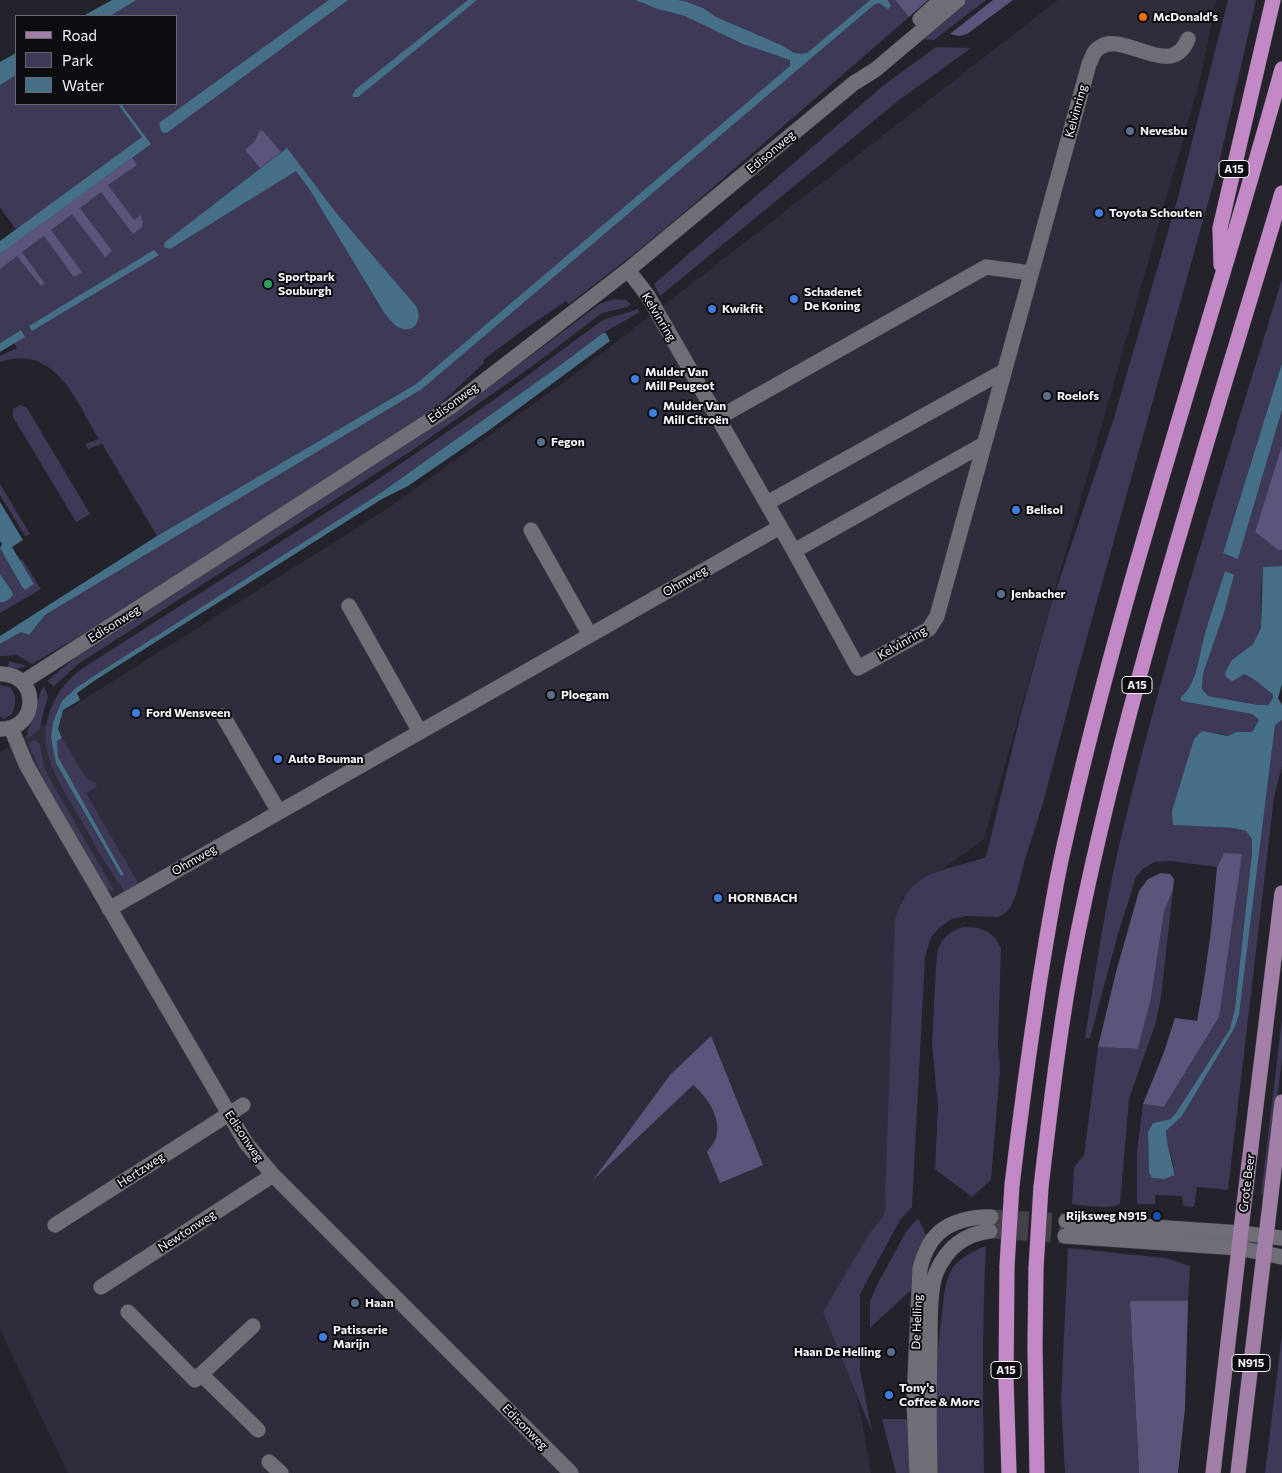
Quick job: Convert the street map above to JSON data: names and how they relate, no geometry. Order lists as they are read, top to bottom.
{
  "streets": {
    "highway": ["A15"],
    "main road": ["Grote Beer", "N915"],
    "street": [
      "Kelvinring",
      "Edisonweg",
      "Ohmweg",
      "Hertzweg",
      "Newtonweg",
      "De Helling"
    ]
  },
  "crossings": [
    ["Kelvinring", "Edisonweg"],
    ["Kelvinring", "Ohmweg"],
    ["Edisonweg", "Ohmweg"],
    ["Edisonweg", "Hertzweg"],
    ["Edisonweg", "Newtonweg"]
  ],
  "places": [
    "McDonald's",
    "Nevesbu",
    "Toyota Schouten",
    "Sportpark Souburgh",
    "Schadenet De Koning",
    "Kwikfit",
    "Mulder Van Mill Peugeot",
    "Roelofs",
    "Mulder Van Mill Citroën",
    "Fegon",
    "Belisol",
    "Jenbacher",
    "Ploegam",
    "Ford Wensveen",
    "Auto Bouman",
    "HORNBACH",
    "Rijksweg N915",
    "Haan",
    "Patisserie Marijn",
    "Haan De Helling",
    "Tony's Coffee & More"
  ],
  "legend": ["Road", "Park", "Water"]
}
